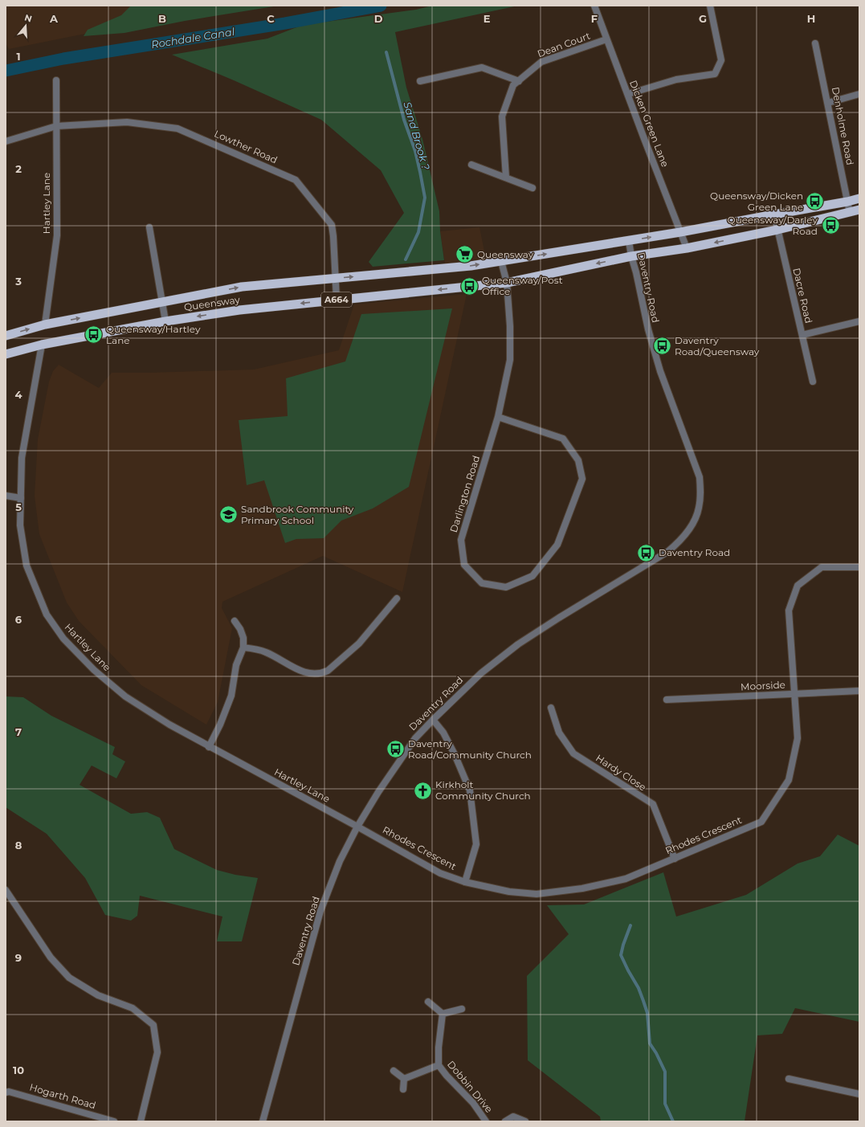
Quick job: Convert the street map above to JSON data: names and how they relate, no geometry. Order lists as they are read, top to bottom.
{
  "streets": {
    "highway": ["A664", "Queensway"],
    "street": [
      "Dean Court",
      "Dicken Green Lane",
      "Denholme Road",
      "Lowther Road",
      "Hartley Lane",
      "Daventry Road",
      "Dacre Road",
      "Darlington Road",
      "Moorside",
      "Hardy Close",
      "Rhodes Crescent",
      "Dobbin Drive",
      "Hogarth Road"
    ]
  },
  "crossings": [
    ["Dean Court", "Dicken Green Lane"],
    ["Dicken Green Lane", "Queensway"],
    ["Denholme Road", "Queensway"],
    ["Lowther Road", "Hartley Lane"],
    ["Lowther Road", "Queensway"],
    ["Hartley Lane", "Daventry Road"],
    ["Hartley Lane", "Queensway"],
    ["Hartley Lane", "Rhodes Crescent"],
    ["Daventry Road", "Queensway"],
    ["Daventry Road", "Rhodes Crescent"],
    ["Dacre Road", "Queensway"],
    ["Queensway", "Darlington Road"],
    ["Moorside", "Rhodes Crescent"],
    ["Hardy Close", "Rhodes Crescent"]
  ],
  "water": ["Rochdale Canal", "Sand Brook ?"],
  "places": {
    "bus stop": [
      "Queensway/Dicken Green Lane",
      "Queensway/Darley Road",
      "Queensway/Post Office",
      "Queensway/Hartley Lane",
      "Daventry Road/Queensway",
      "Daventry Road",
      "Daventry Road/Community Church"
    ],
    "supermarket": ["Queensway"],
    "school or university": ["Sandbrook Community Primary School"],
    "church": ["Kirkholt Community Church"]
  },
  "north": "top",
  "grid": {
    "columns": [
      "A",
      "B",
      "C",
      "D",
      "E",
      "F",
      "G",
      "H"
    ],
    "rows": [
      "1",
      "2",
      "3",
      "4",
      "5",
      "6",
      "7",
      "8",
      "9",
      "10"
    ]
  }
}
